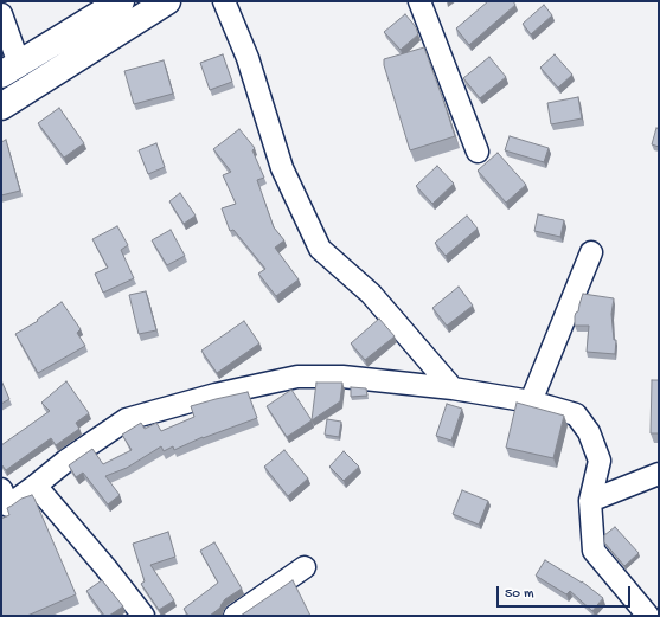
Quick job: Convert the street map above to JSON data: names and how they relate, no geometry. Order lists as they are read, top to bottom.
{
  "scale_bar": "50 m"
}
